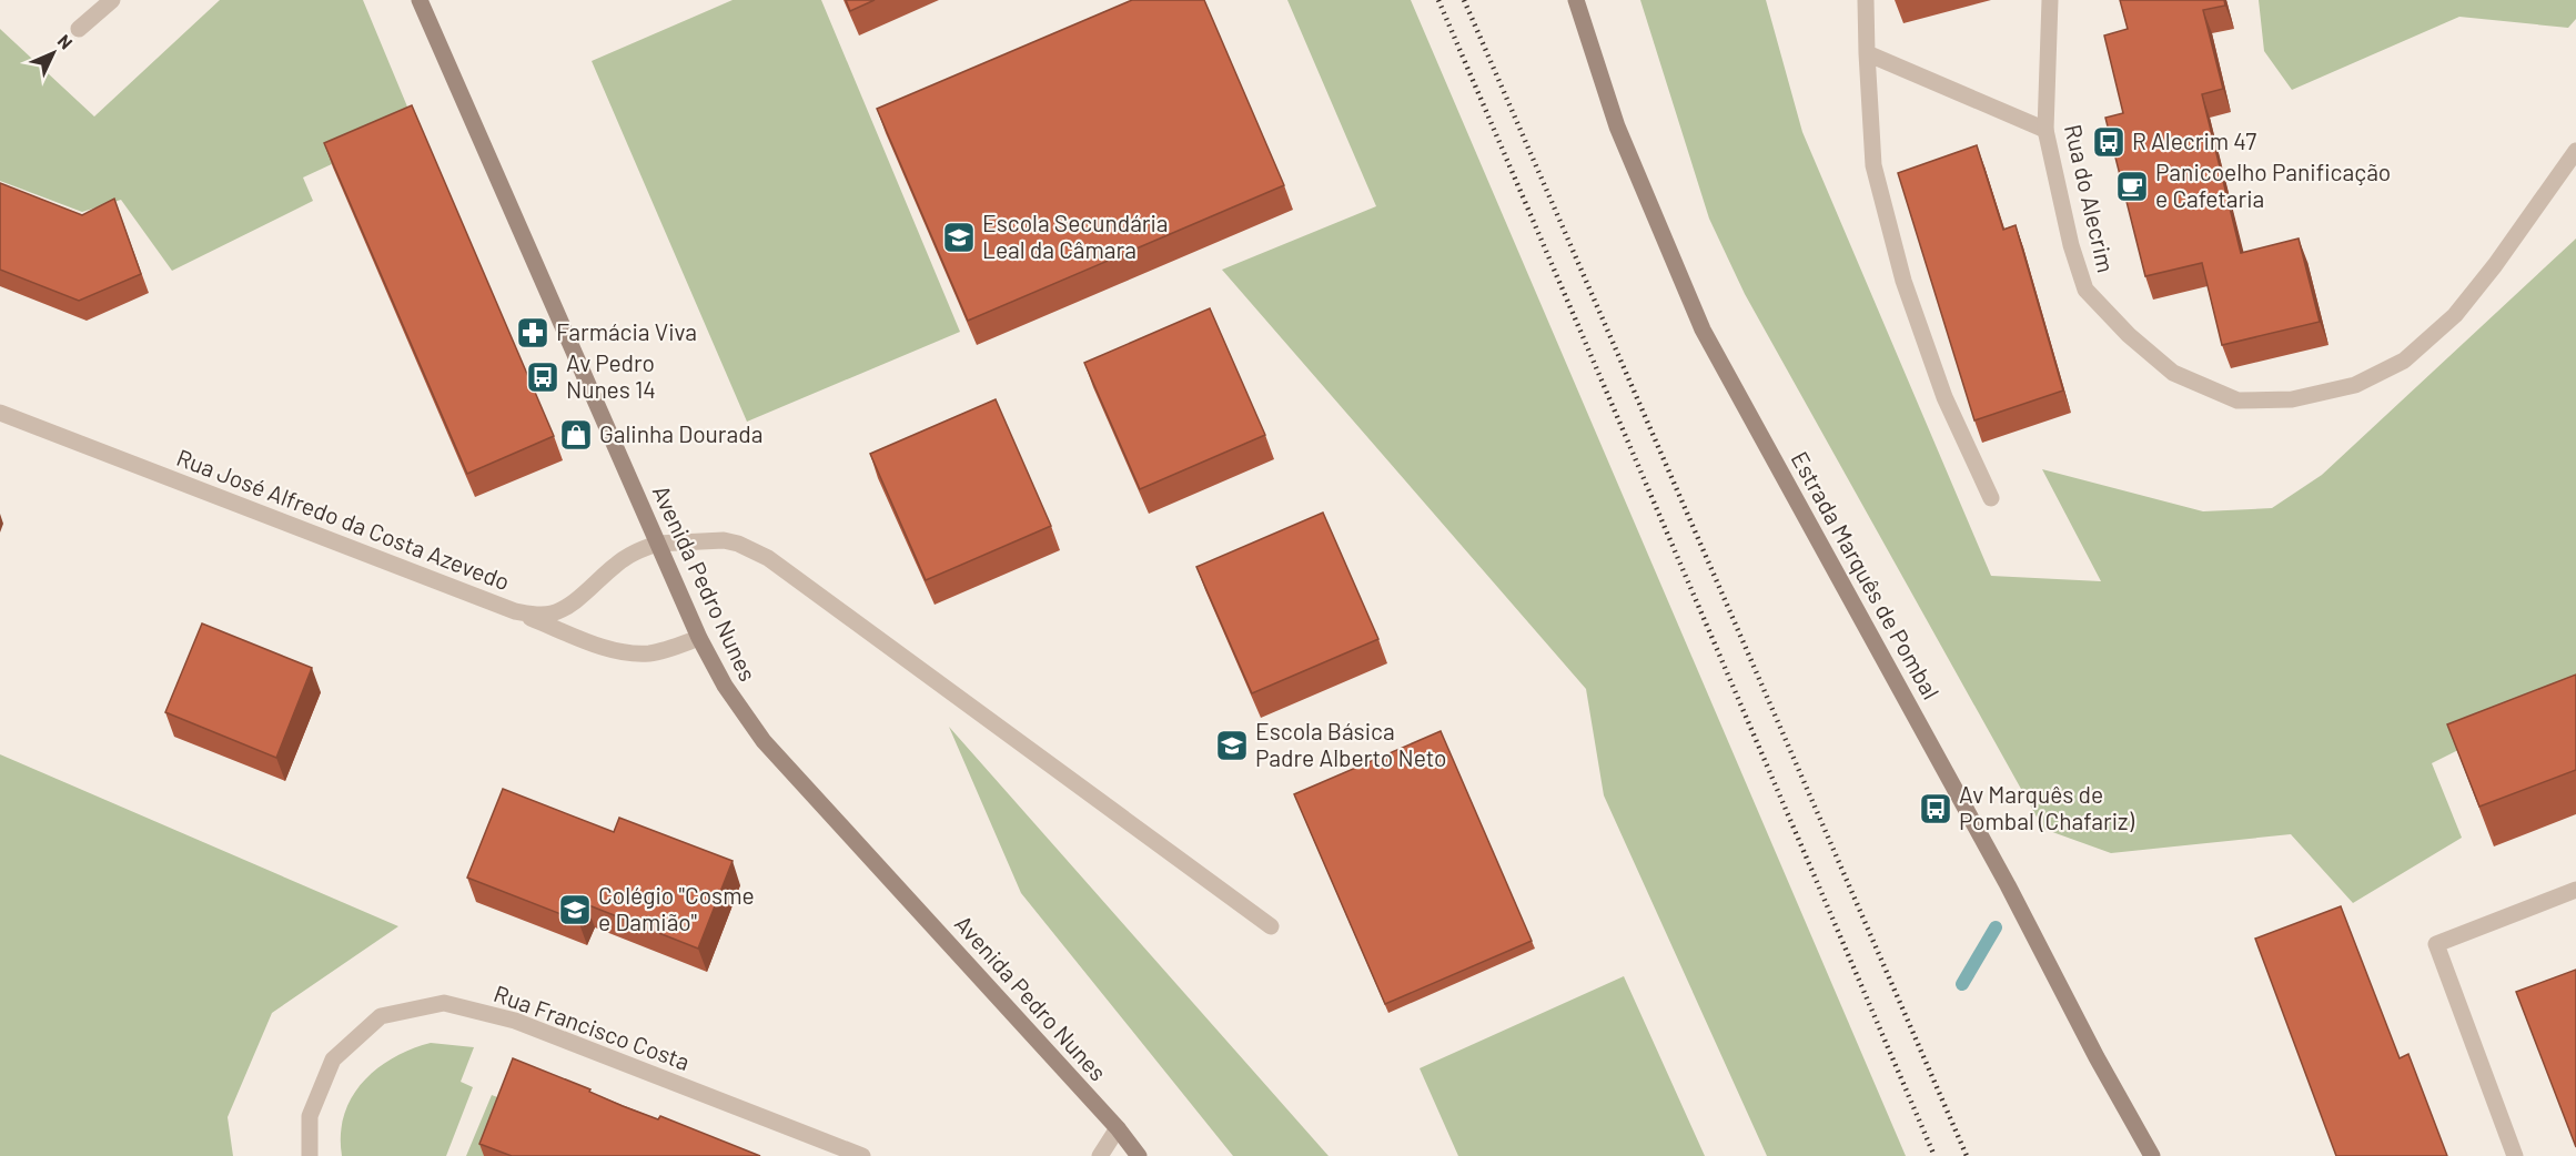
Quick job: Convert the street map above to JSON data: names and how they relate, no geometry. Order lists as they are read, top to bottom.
{
  "streets": {
    "street": [
      "Rua do Alecrim",
      "Rua José Alfredo da Costa Azevedo",
      "Estrada Marquês de Pombal",
      "Avenida Pedro Nunes",
      "Rua Francisco Costa"
    ]
  },
  "crossings": [
    ["Rua José Alfredo da Costa Azevedo", "Avenida Pedro Nunes"]
  ],
  "places": {
    "bus stop": ["R Alecrim 47", "Av Pedro Nunes 14", "Av Marquês de Pombal (Chafariz)"],
    "cafe": ["Panicoelho Panificação e Cafetaria"],
    "school or university": ["Escola Secundária Leal da Câmara", "Escola Básica Padre Alberto Neto", "Colégio \"Cosme e Damião\""],
    "pharmacy": ["Farmácia Viva"],
    "shop": ["Galinha Dourada"]
  },
  "north": "top right"
}
